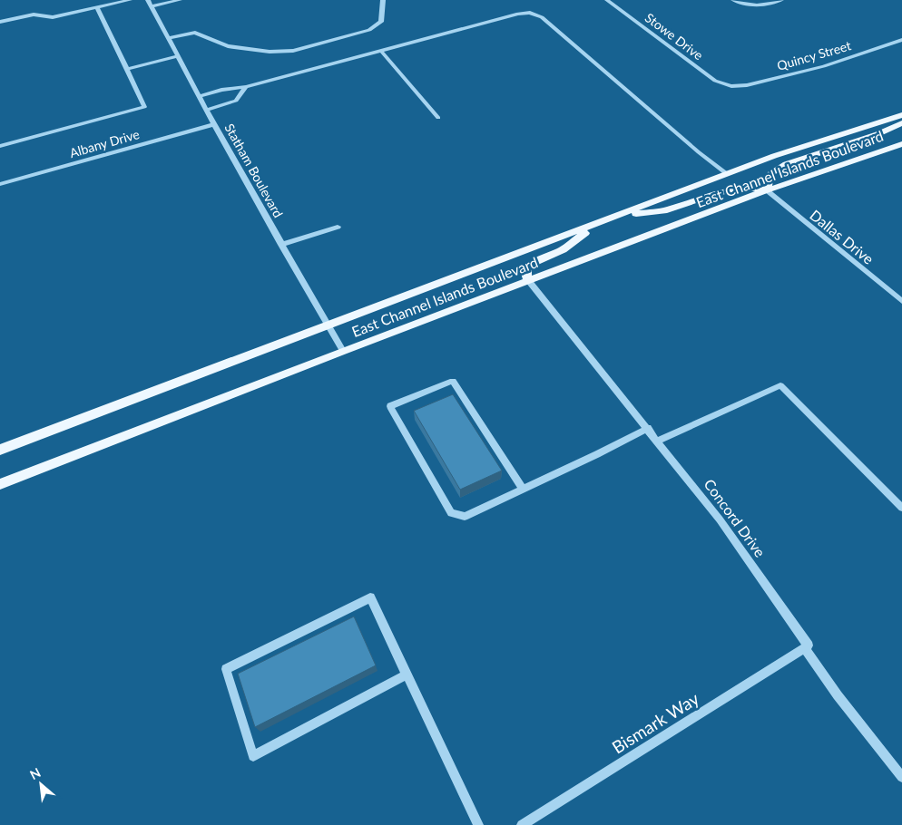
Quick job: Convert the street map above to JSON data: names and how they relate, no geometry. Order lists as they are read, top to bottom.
{
  "streets": {
    "main road": ["East Channel Islands Boulevard"],
    "street": [
      "Stowe Drive",
      "Quincy Street",
      "Albany Drive",
      "Statham Boulevard",
      "Dallas Drive",
      "Concord Drive",
      "Bismark Way"
    ]
  },
  "crossings": [
    ["Stowe Drive", "Quincy Street"],
    ["Albany Drive", "Statham Boulevard"],
    ["East Channel Islands Boulevard", "Statham Boulevard"],
    ["East Channel Islands Boulevard", "Dallas Drive"],
    ["East Channel Islands Boulevard", "Concord Drive"],
    ["Concord Drive", "Bismark Way"]
  ],
  "north": "top left"
}
